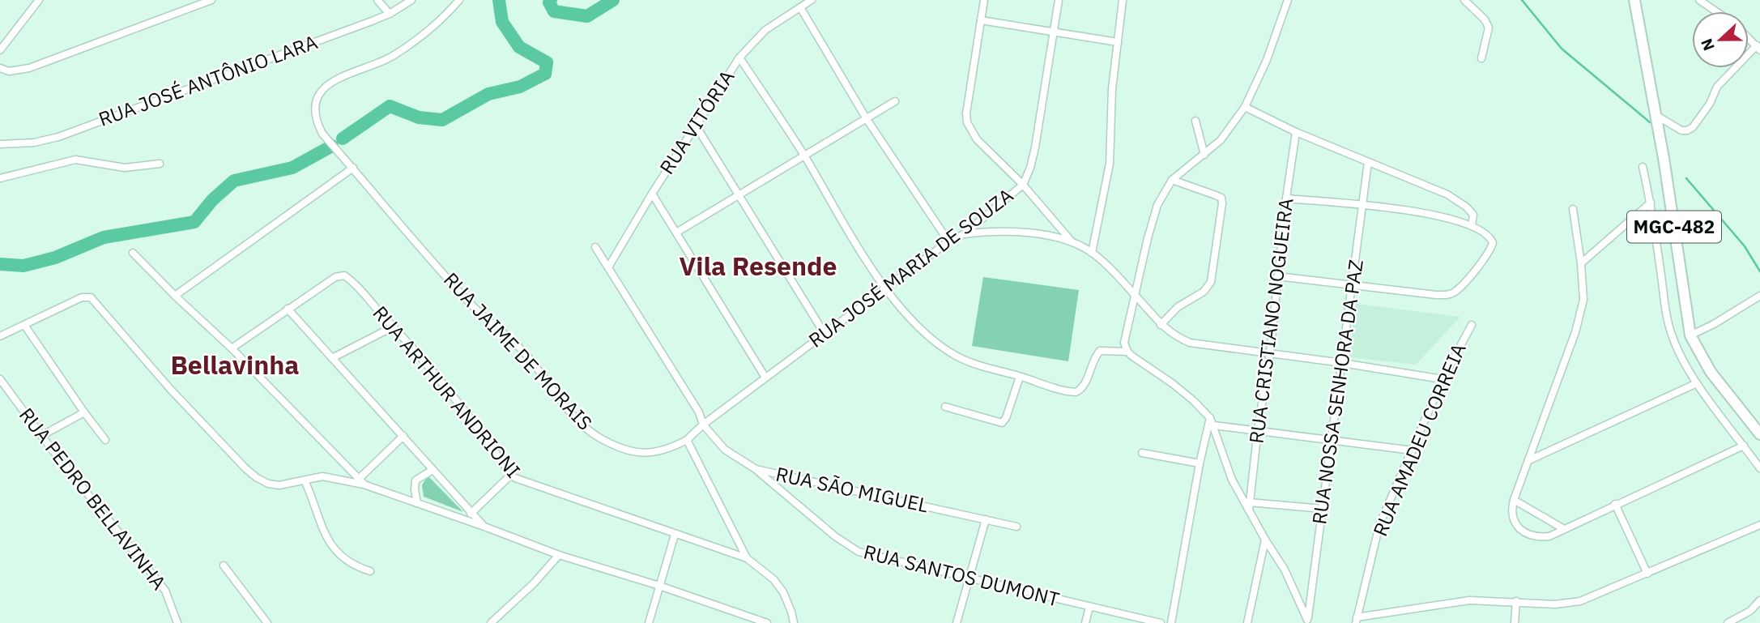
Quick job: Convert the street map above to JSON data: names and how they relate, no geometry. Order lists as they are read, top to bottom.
{
  "streets": {
    "highway": ["MGC-482"],
    "street": [
      "RUA JOSÉ ANTÔNIO LARA",
      "RUA VITÓRIA",
      "RUA JOSÉ MARIA DE SOUZA",
      "RUA CRISTIANO NOGUEIRA",
      "RUA JAIME DE MORAIS",
      "RUA ARTHUR ANDRIONI",
      "RUA NOSSA SENHORA DA PAZ",
      "RUA AMADEU CORREIA",
      "RUA SÃO MIGUEL",
      "RUA PEDRO BELLAVINHA",
      "RUA SANTOS DUMONT"
    ]
  },
  "crossings": [
    ["RUA VITÓRIA", "RUA SÃO MIGUEL"],
    ["RUA JOSÉ MARIA DE SOUZA", "RUA JAIME DE MORAIS"],
    ["RUA JOSÉ MARIA DE SOUZA", "RUA SÃO MIGUEL"],
    ["RUA JAIME DE MORAIS", "RUA SÃO MIGUEL"],
    ["RUA SÃO MIGUEL", "RUA SANTOS DUMONT"]
  ],
  "districts": ["Vila Resende", "Bellavinha"],
  "north": "left"
}
